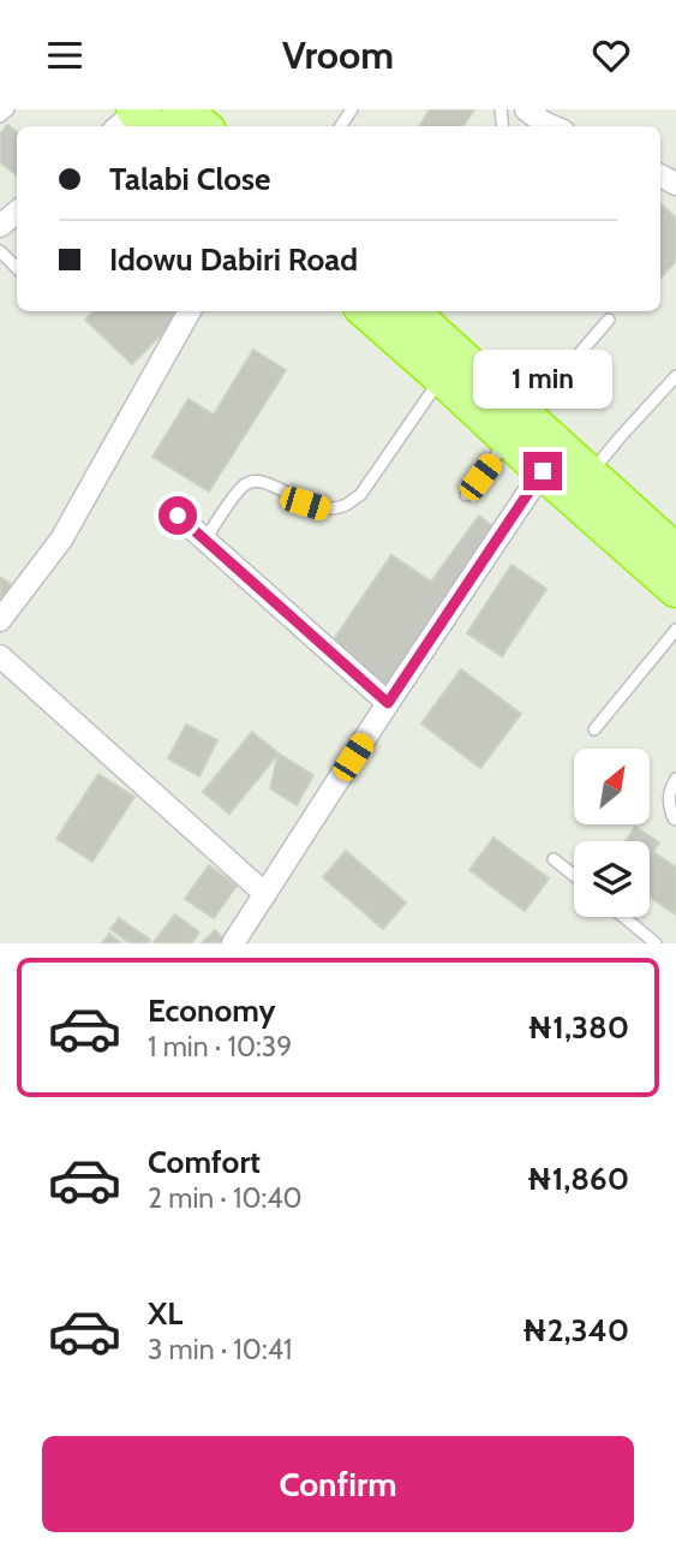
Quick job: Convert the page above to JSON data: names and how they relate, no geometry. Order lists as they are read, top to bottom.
{
  "north": "top right",
  "page": {
    "header": "Vroom",
    "banner": ["Talabi Close", "Idowu Dabiri Road"],
    "bubble": "1 min",
    "list": [
      {
        "name": "Economy",
        "note": "1 min · 10:39",
        "value": "₦1,380"
      },
      {
        "name": "Comfort",
        "note": "2 min · 10:40",
        "value": "₦1,860"
      },
      {
        "name": "XL",
        "note": "3 min · 10:41",
        "value": "₦2,340"
      }
    ],
    "buttons": "Confirm"
  }
}
